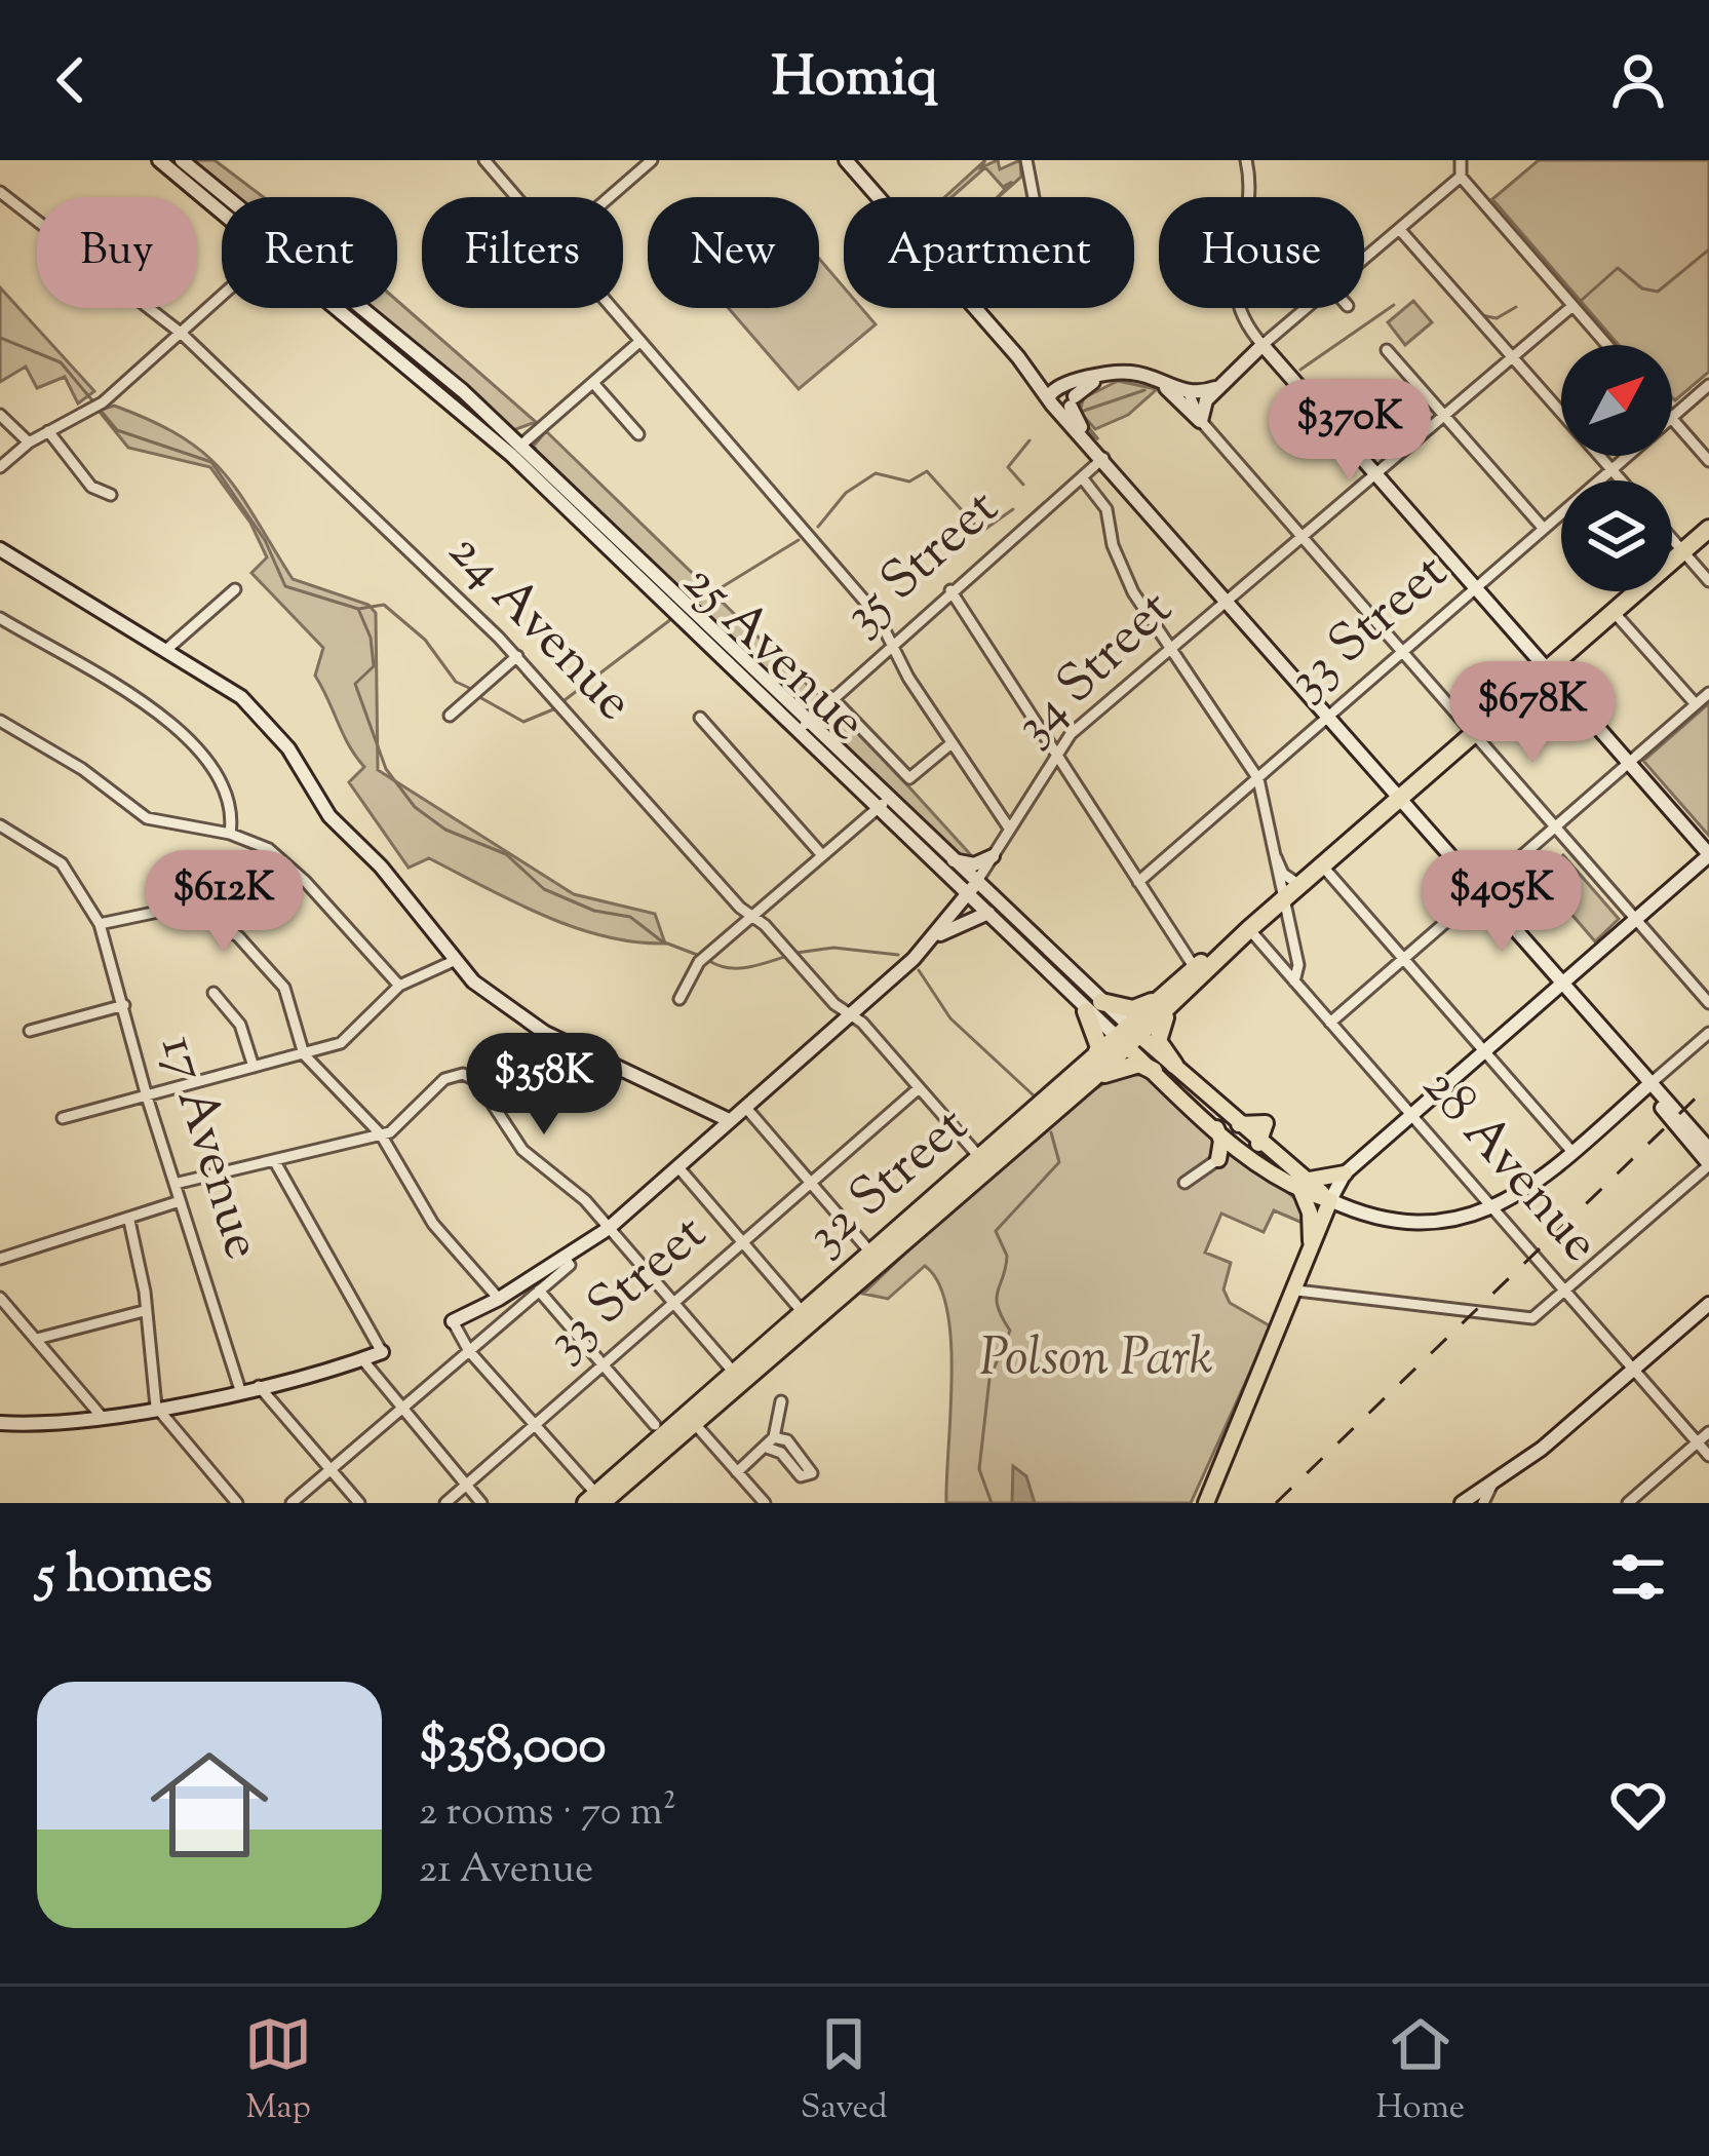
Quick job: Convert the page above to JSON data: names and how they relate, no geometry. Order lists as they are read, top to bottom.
{
  "streets": {
    "highway": ["32 Street"],
    "main road": ["25 Avenue"],
    "street": [
      "35 Street",
      "24 Avenue",
      "33 Street",
      "34 Street",
      "17 Avenue",
      "28 Avenue"
    ]
  },
  "crossings": [
    ["35 Street", "25 Avenue"],
    ["24 Avenue", "33 Street"],
    ["24 Avenue", "34 Street"],
    ["24 Avenue", "32 Street"],
    ["25 Avenue", "34 Street"],
    ["25 Avenue", "28 Avenue"],
    ["25 Avenue", "32 Street"],
    ["28 Avenue", "32 Street"]
  ],
  "parks": ["Polson Park"],
  "north": "top right",
  "page": {
    "header": "Homiq",
    "chip": [
      "Buy",
      "Rent",
      "Filters",
      "New",
      "Apartment",
      "House"
    ],
    "price": [
      "$370K",
      "$678K",
      "$612K",
      "$405K",
      "$358K"
    ],
    "heading": "5 homes",
    "list": [
      {
        "name": "$358,000",
        "note": "2 rooms · 70 m² · 21 Avenue"
      }
    ],
    "tabs": ["Map", "Saved", "Home"]
  }
}
